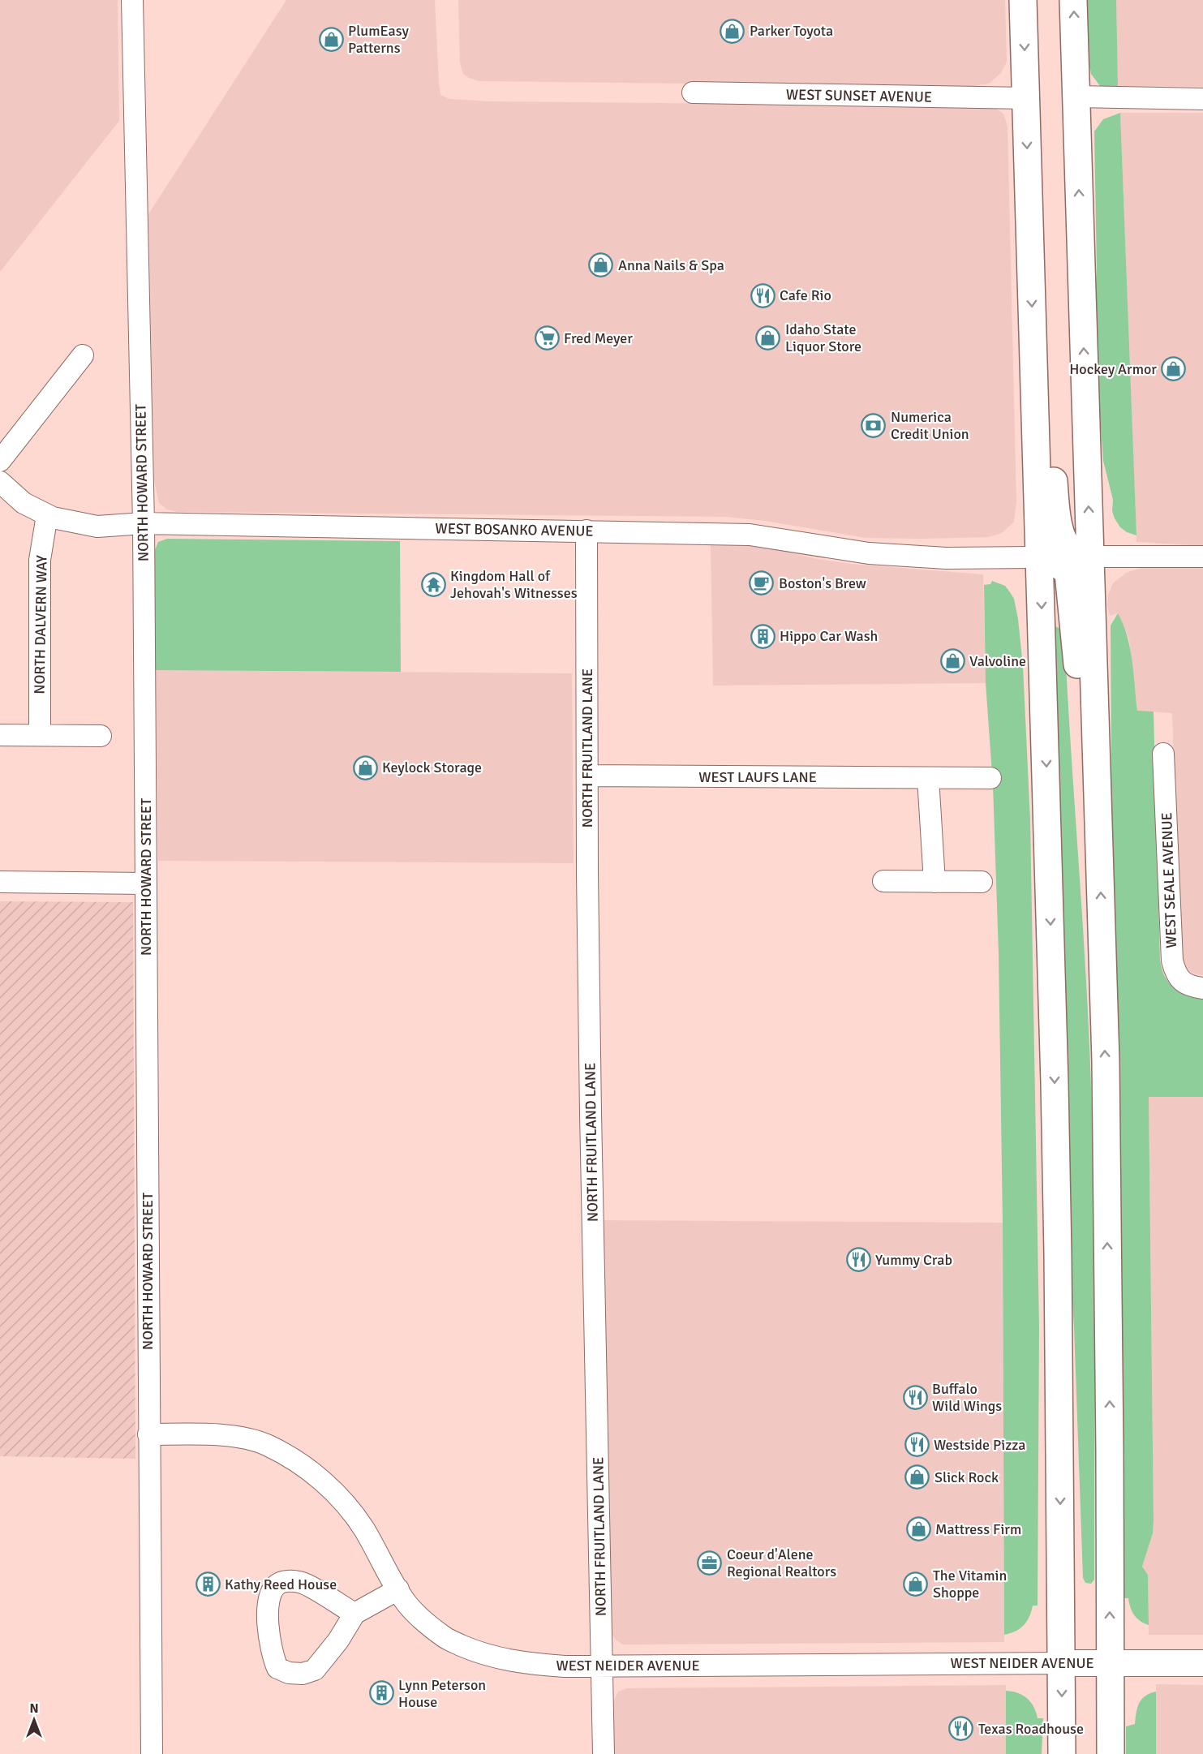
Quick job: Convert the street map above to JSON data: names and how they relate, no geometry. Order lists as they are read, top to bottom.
{
  "streets": {
    "main road": ["WEST NEIDER AVENUE"],
    "street": [
      "WEST SUNSET AVENUE",
      "NORTH HOWARD STREET",
      "WEST BOSANKO AVENUE",
      "NORTH DALVERN WAY",
      "NORTH FRUITLAND LANE",
      "WEST LAUFS LANE",
      "WEST SEALE AVENUE"
    ]
  },
  "crossings": [
    ["NORTH HOWARD STREET", "WEST BOSANKO AVENUE"],
    ["NORTH HOWARD STREET", "WEST NEIDER AVENUE"],
    ["WEST BOSANKO AVENUE", "NORTH DALVERN WAY"],
    ["WEST BOSANKO AVENUE", "NORTH FRUITLAND LANE"],
    ["NORTH FRUITLAND LANE", "WEST LAUFS LANE"],
    ["NORTH FRUITLAND LANE", "WEST NEIDER AVENUE"]
  ],
  "places": {
    "shop": [
      "Parker Toyota",
      "PlumEasy Patterns",
      "Anna Nails & Spa",
      "Idaho State Liquor Store",
      "Hockey Armor",
      "Valvoline",
      "Keylock Storage",
      "Slick Rock",
      "Mattress Firm",
      "The Vitamin Shoppe"
    ],
    "restaurant": [
      "Cafe Rio",
      "Yummy Crab",
      "Buffalo Wild Wings",
      "Westside Pizza",
      "Texas Roadhouse"
    ],
    "supermarket": ["Fred Meyer"],
    "bank": ["Numerica Credit Union"],
    "cafe": ["Boston's Brew"],
    "temple": ["Kingdom Hall of Jehovah's Witnesses"],
    "building": ["Hippo Car Wash", "Kathy Reed House", "Lynn Peterson House"],
    "office": ["Coeur d'Alene Regional Realtors"]
  },
  "north": "top"
}
